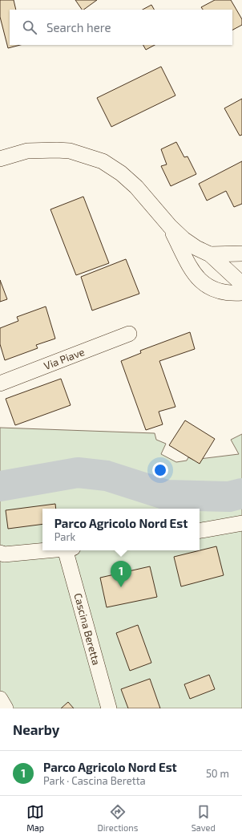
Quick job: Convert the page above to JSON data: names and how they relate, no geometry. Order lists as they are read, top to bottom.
{
  "streets": {
    "street": ["Via Piave", "Cascina Beretta"]
  },
  "page": {
    "search": "Search here",
    "popup": ["Parco Agricolo Nord Est", "Park"],
    "pins": "1",
    "heading": "Nearby",
    "list": [
      {
        "mark": "1",
        "name": "Parco Agricolo Nord Est",
        "note": "Park · Cascina Beretta",
        "value": "50 m"
      }
    ],
    "nav": ["Map", "Directions", "Saved"]
  }
}
